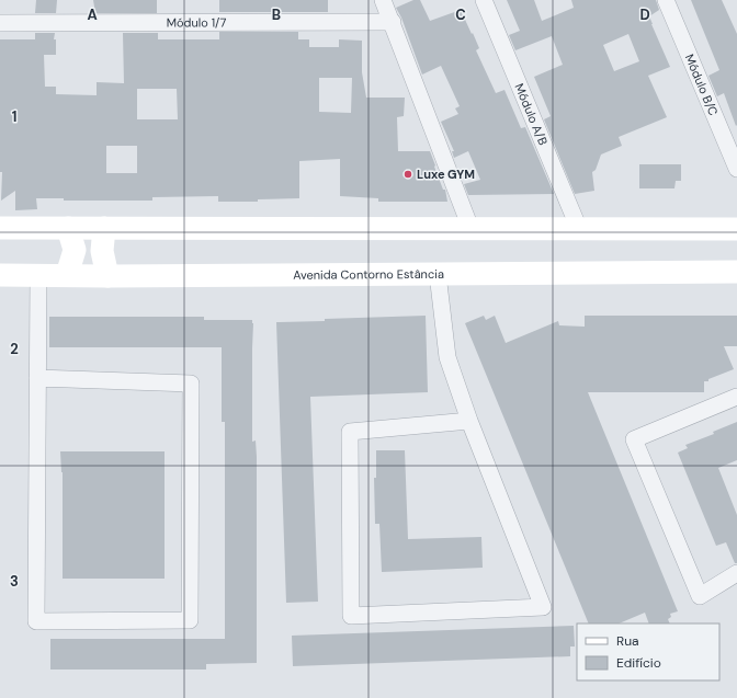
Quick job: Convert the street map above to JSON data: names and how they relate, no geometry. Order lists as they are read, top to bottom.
{
  "streets": {
    "street": [
      "Módulo 1/7",
      "Módulo B/C",
      "Módulo A/B",
      "Avenida Contorno Estância"
    ]
  },
  "places": ["Luxe GYM"],
  "legend": ["Rua", "Edifício"],
  "grid": {
    "columns": [
      "A",
      "B",
      "C",
      "D"
    ],
    "rows": ["1", "2", "3"]
  }
}
